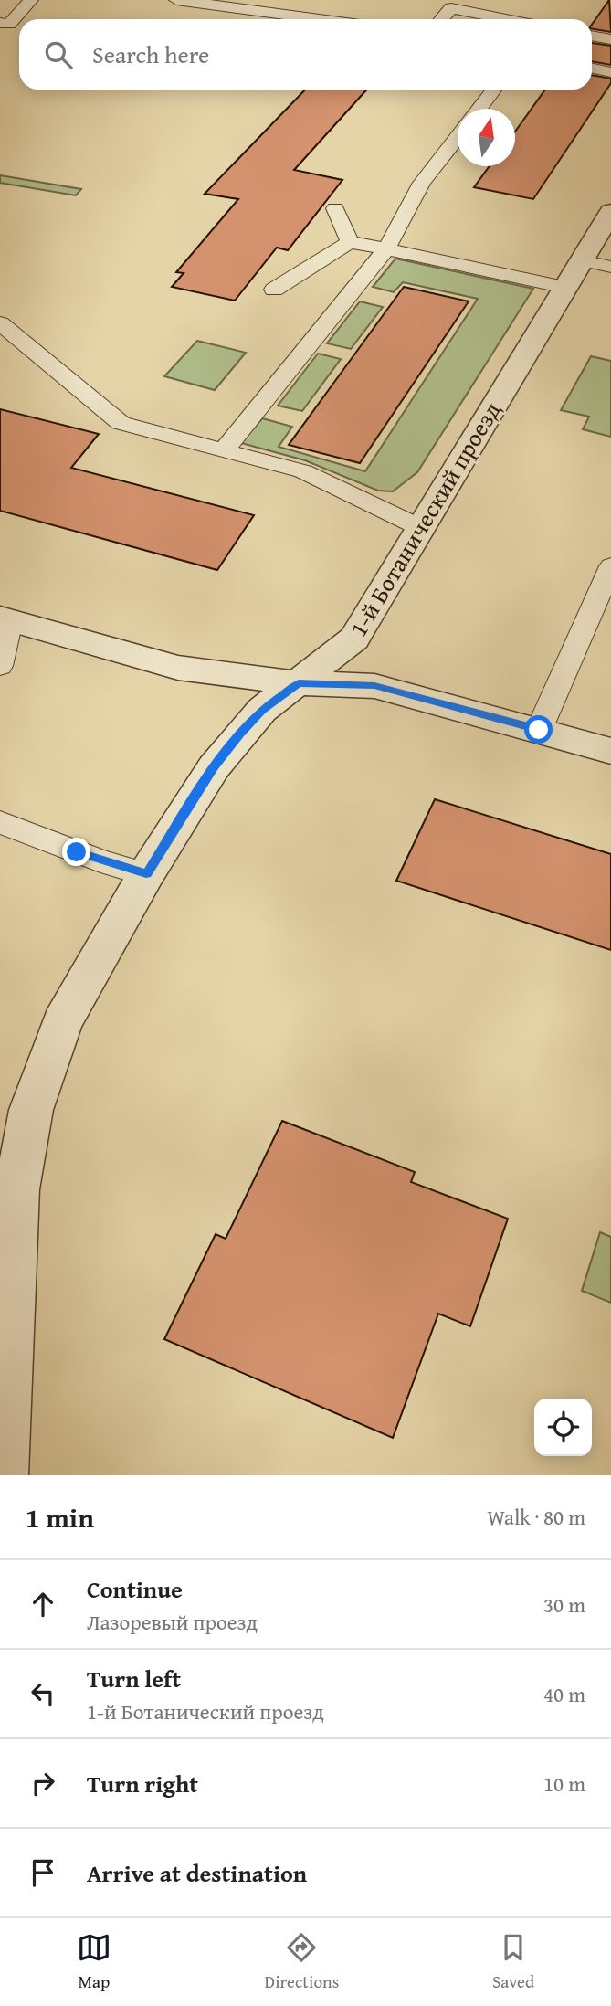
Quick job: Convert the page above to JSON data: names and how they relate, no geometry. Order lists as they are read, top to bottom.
{
  "streets": {
    "street": ["1-й Ботанический проезд"]
  },
  "north": "top",
  "page": {
    "search": "Search here",
    "heading": ["1 min", "Walk · 80 m"],
    "list": [
      ["Continue", "Лазоревый проезд", "30 m"],
      ["Turn left", "1-й Ботанический проезд", "40 m"],
      ["Turn right", "10 m"],
      "Arrive at destination"
    ],
    "nav": ["Map", "Directions", "Saved"]
  }
}
